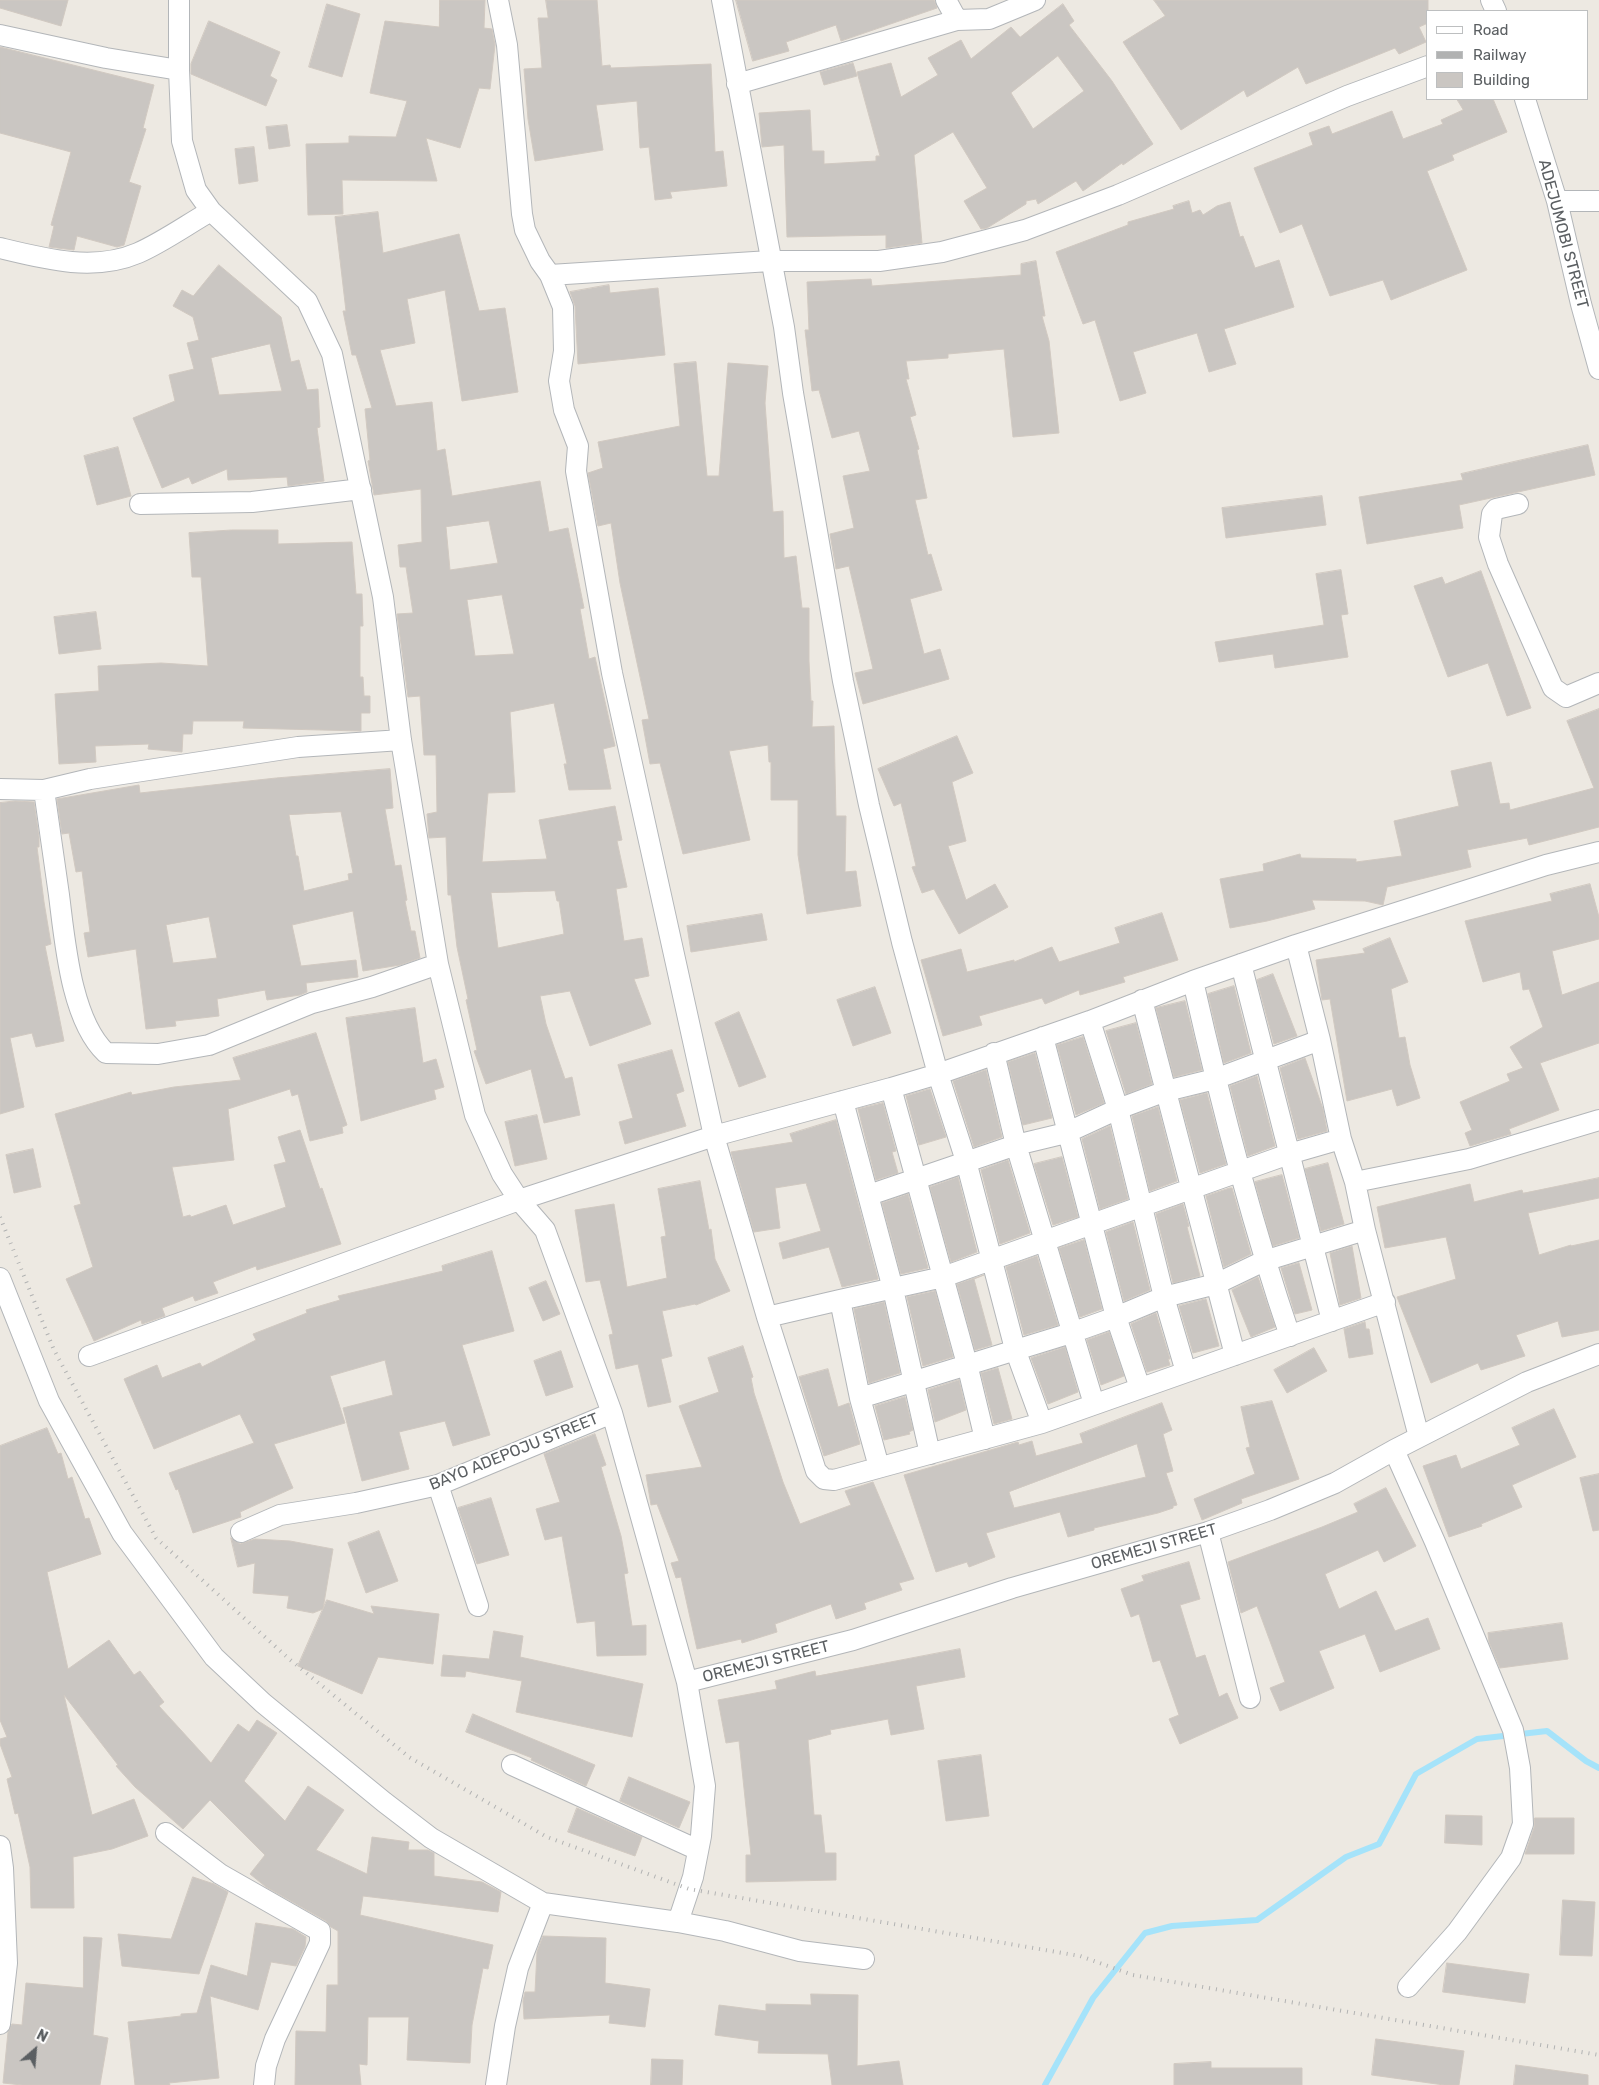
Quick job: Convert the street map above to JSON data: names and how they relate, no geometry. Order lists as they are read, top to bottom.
{
  "streets": {
    "street": ["ADEJUMOBI STREET", "BAYO ADEPOJU STREET", "OREMEJI STREET"]
  },
  "legend": ["Road", "Railway", "Building"],
  "north": "top right"
}
